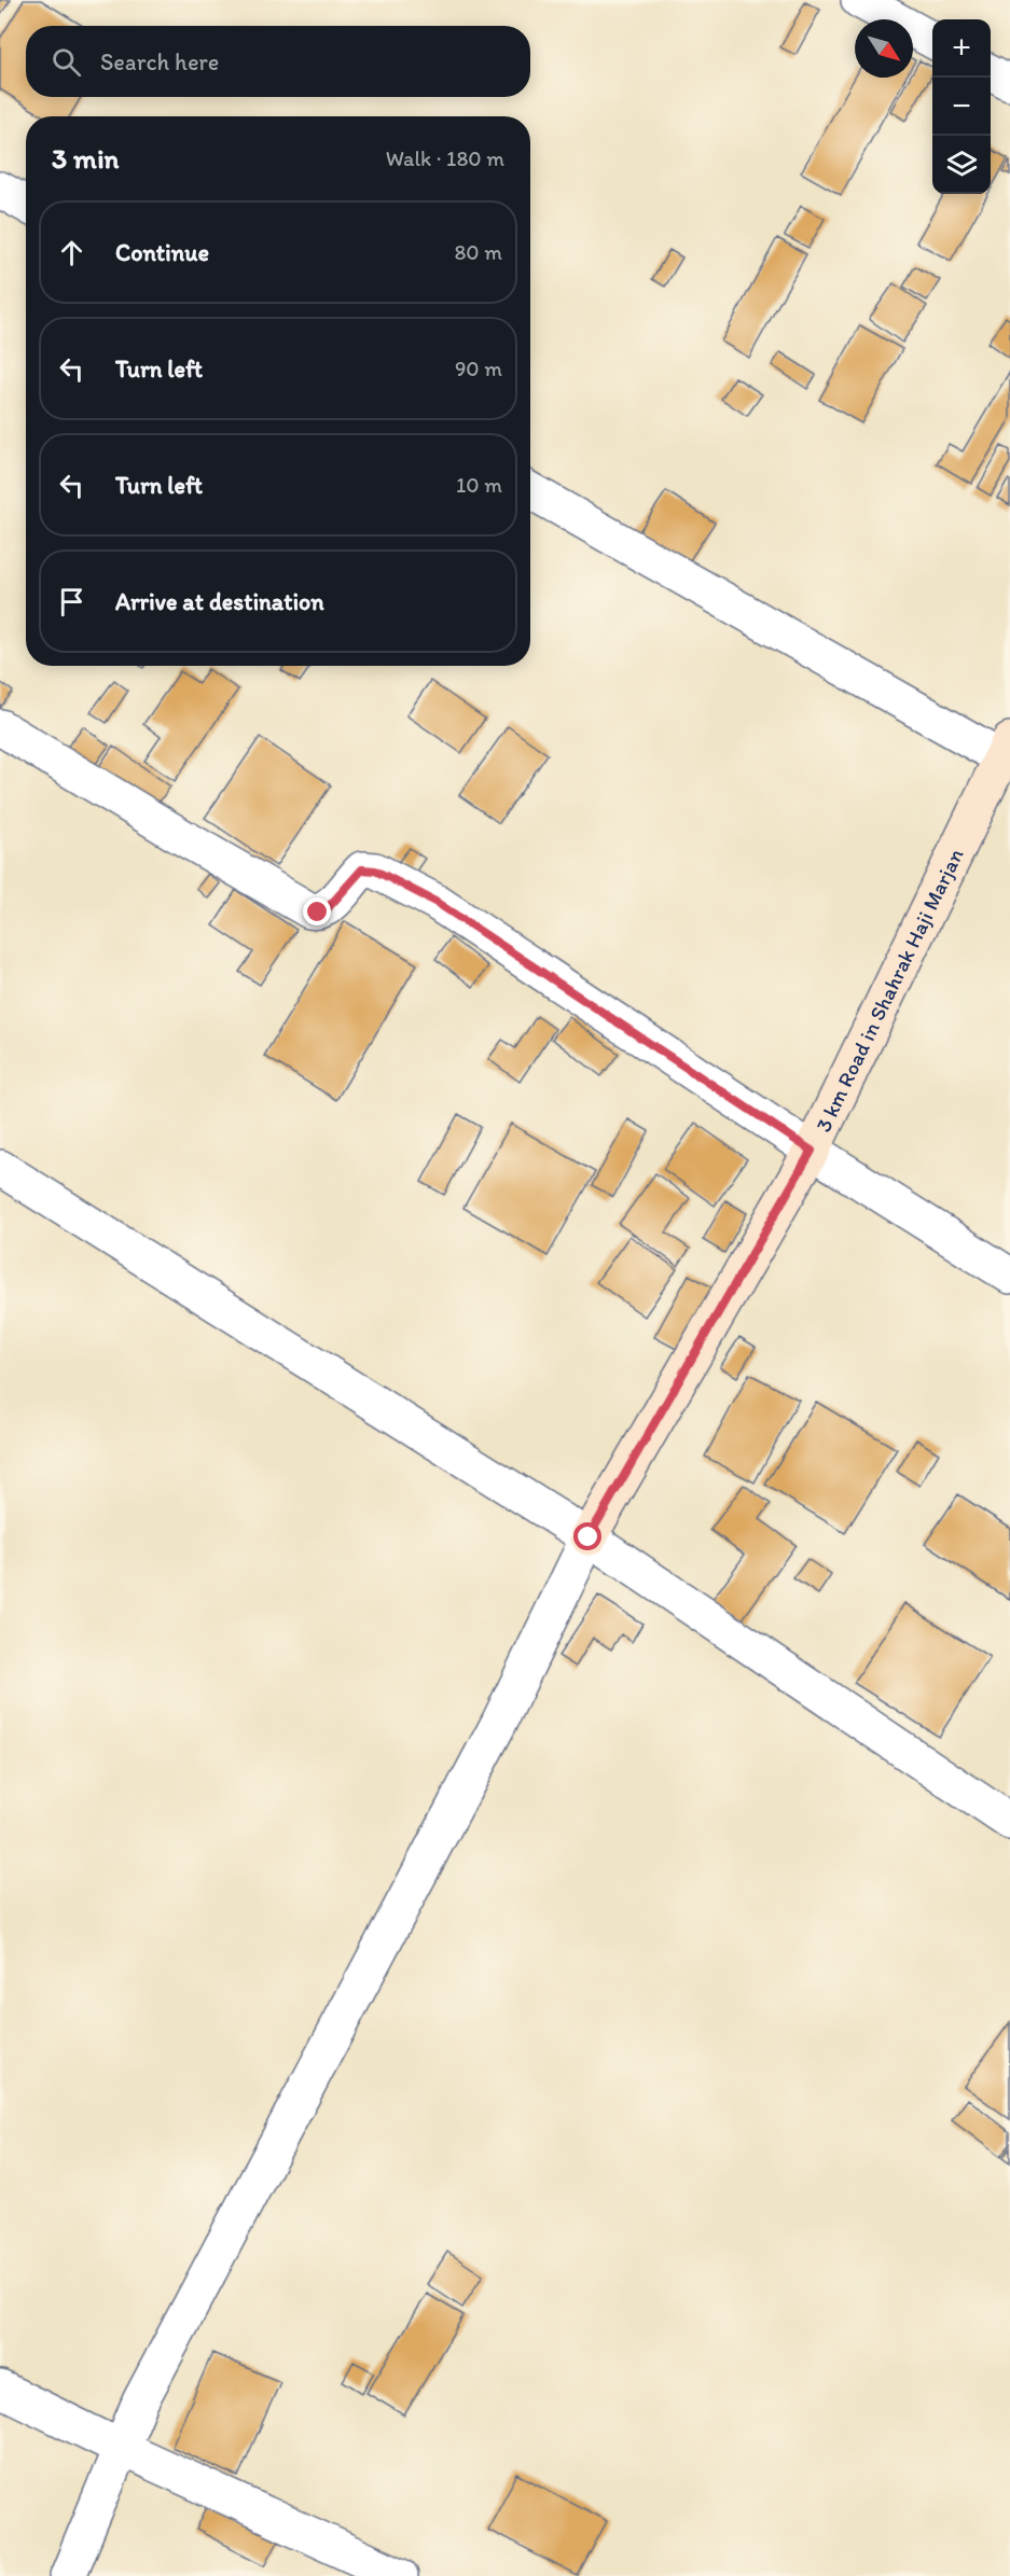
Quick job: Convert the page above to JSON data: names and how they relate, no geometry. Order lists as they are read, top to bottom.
{
  "streets": {
    "street": ["3 km Road in Shahrak Haji Marjan"]
  },
  "north": "bottom right",
  "page": {
    "map_buttons": ["+", "−"],
    "search": "Search here",
    "heading": ["3 min", "Walk · 180 m"],
    "list": [
      ["Continue", "80 m"],
      ["Turn left", "90 m"],
      ["Turn left", "10 m"],
      "Arrive at destination"
    ]
  }
}
